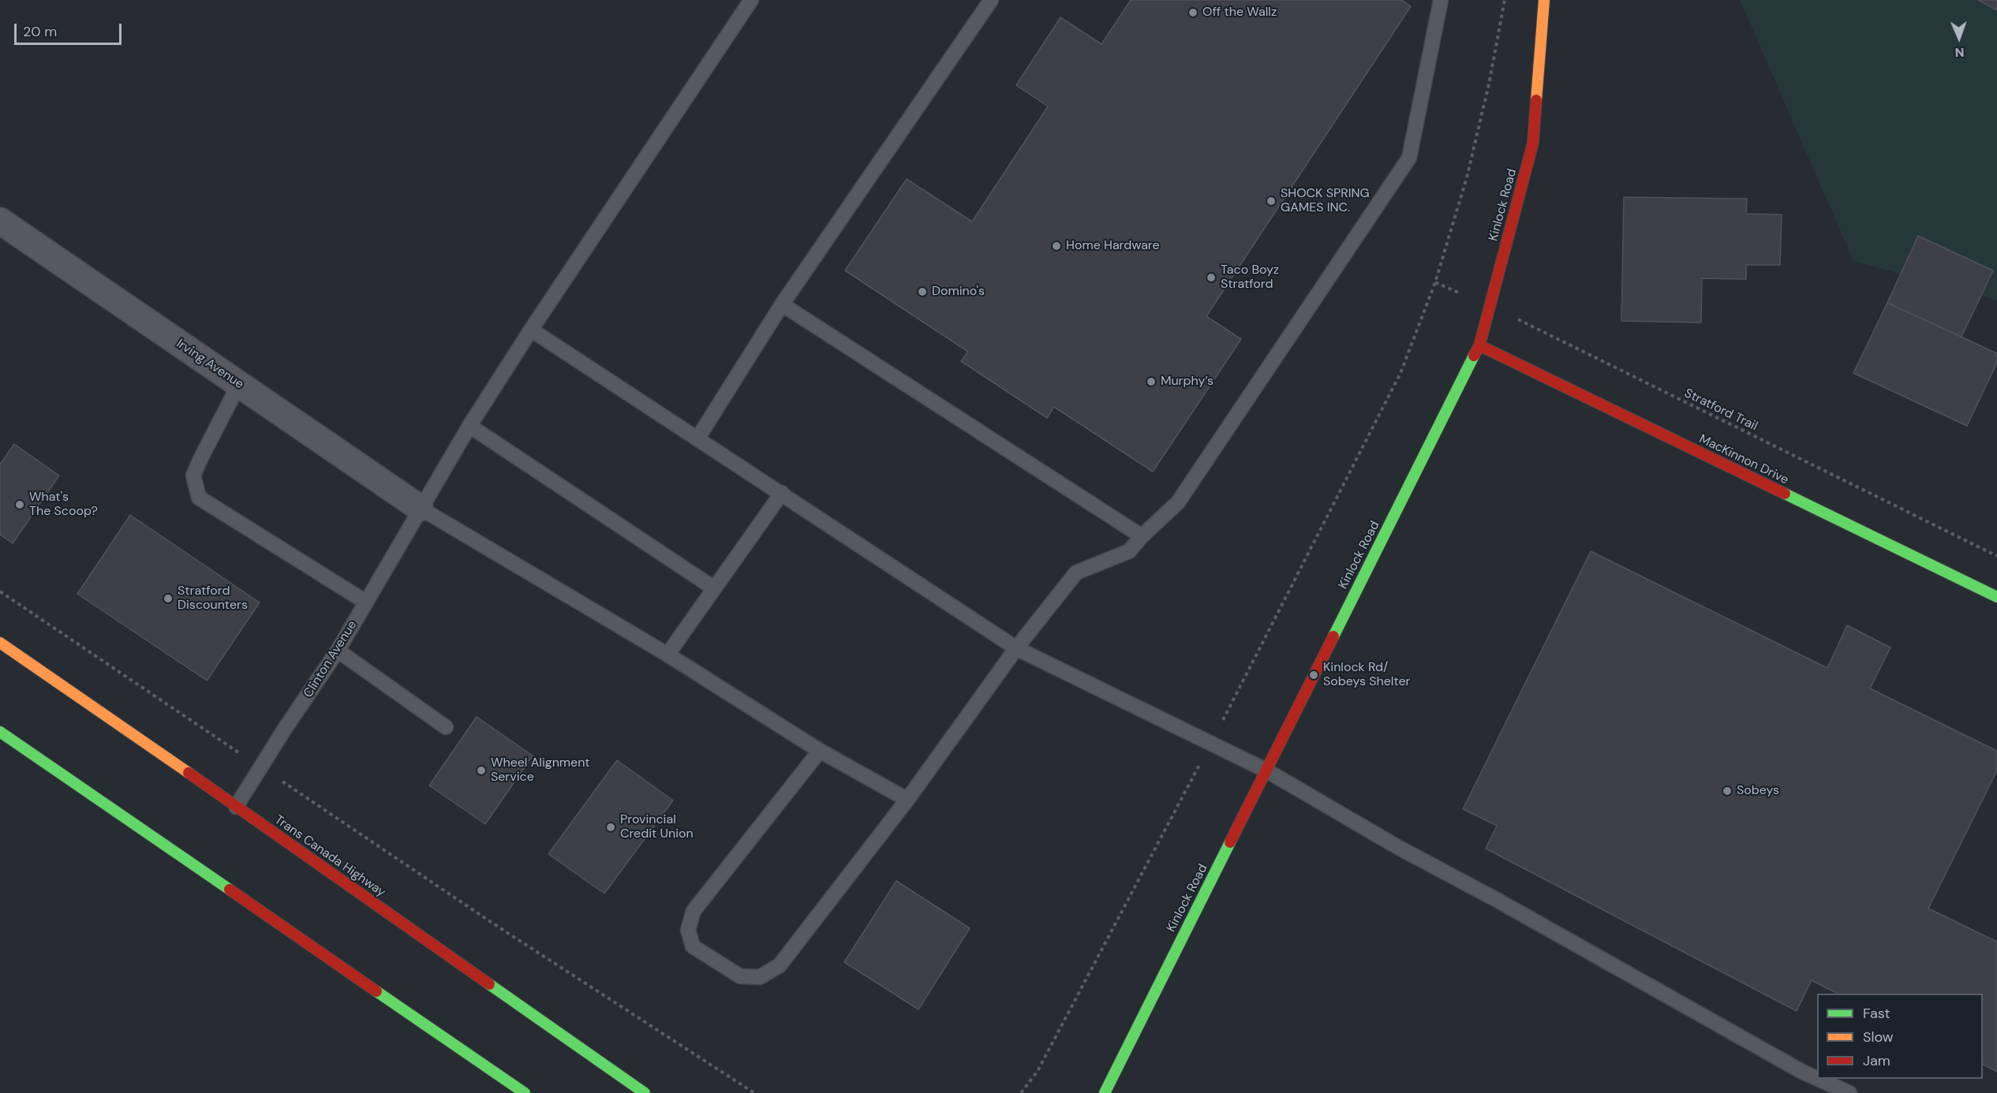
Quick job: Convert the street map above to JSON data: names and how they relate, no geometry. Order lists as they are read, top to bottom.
{
  "streets": {
    "main road": ["Kinlock Road", "MacKinnon Drive", "Trans Canada Highway"],
    "street": ["Irving Avenue"],
    "lane": ["Clinton Avenue"],
    "path": ["Stratford Trail"]
  },
  "crossings": [
    ["Kinlock Road", "Stratford Trail"],
    ["Kinlock Road", "MacKinnon Drive"],
    ["Irving Avenue", "Clinton Avenue"],
    ["Clinton Avenue", "Trans Canada Highway"]
  ],
  "places": [
    "Off the Wallz",
    "SHOCK SPRING GAMES INC.",
    "Home Hardware",
    "Taco Boyz Stratford",
    "Domino's",
    "Murphy’s",
    "What's The Scoop?",
    "Stratford Discounters",
    "Kinlock Rd/ Sobeys Shelter",
    "Wheel Alignment Service",
    "Sobeys",
    "Provincial Credit Union"
  ],
  "legend": ["Fast", "Slow", "Jam"],
  "scale_bar": "20 m",
  "north": "bottom"
}
